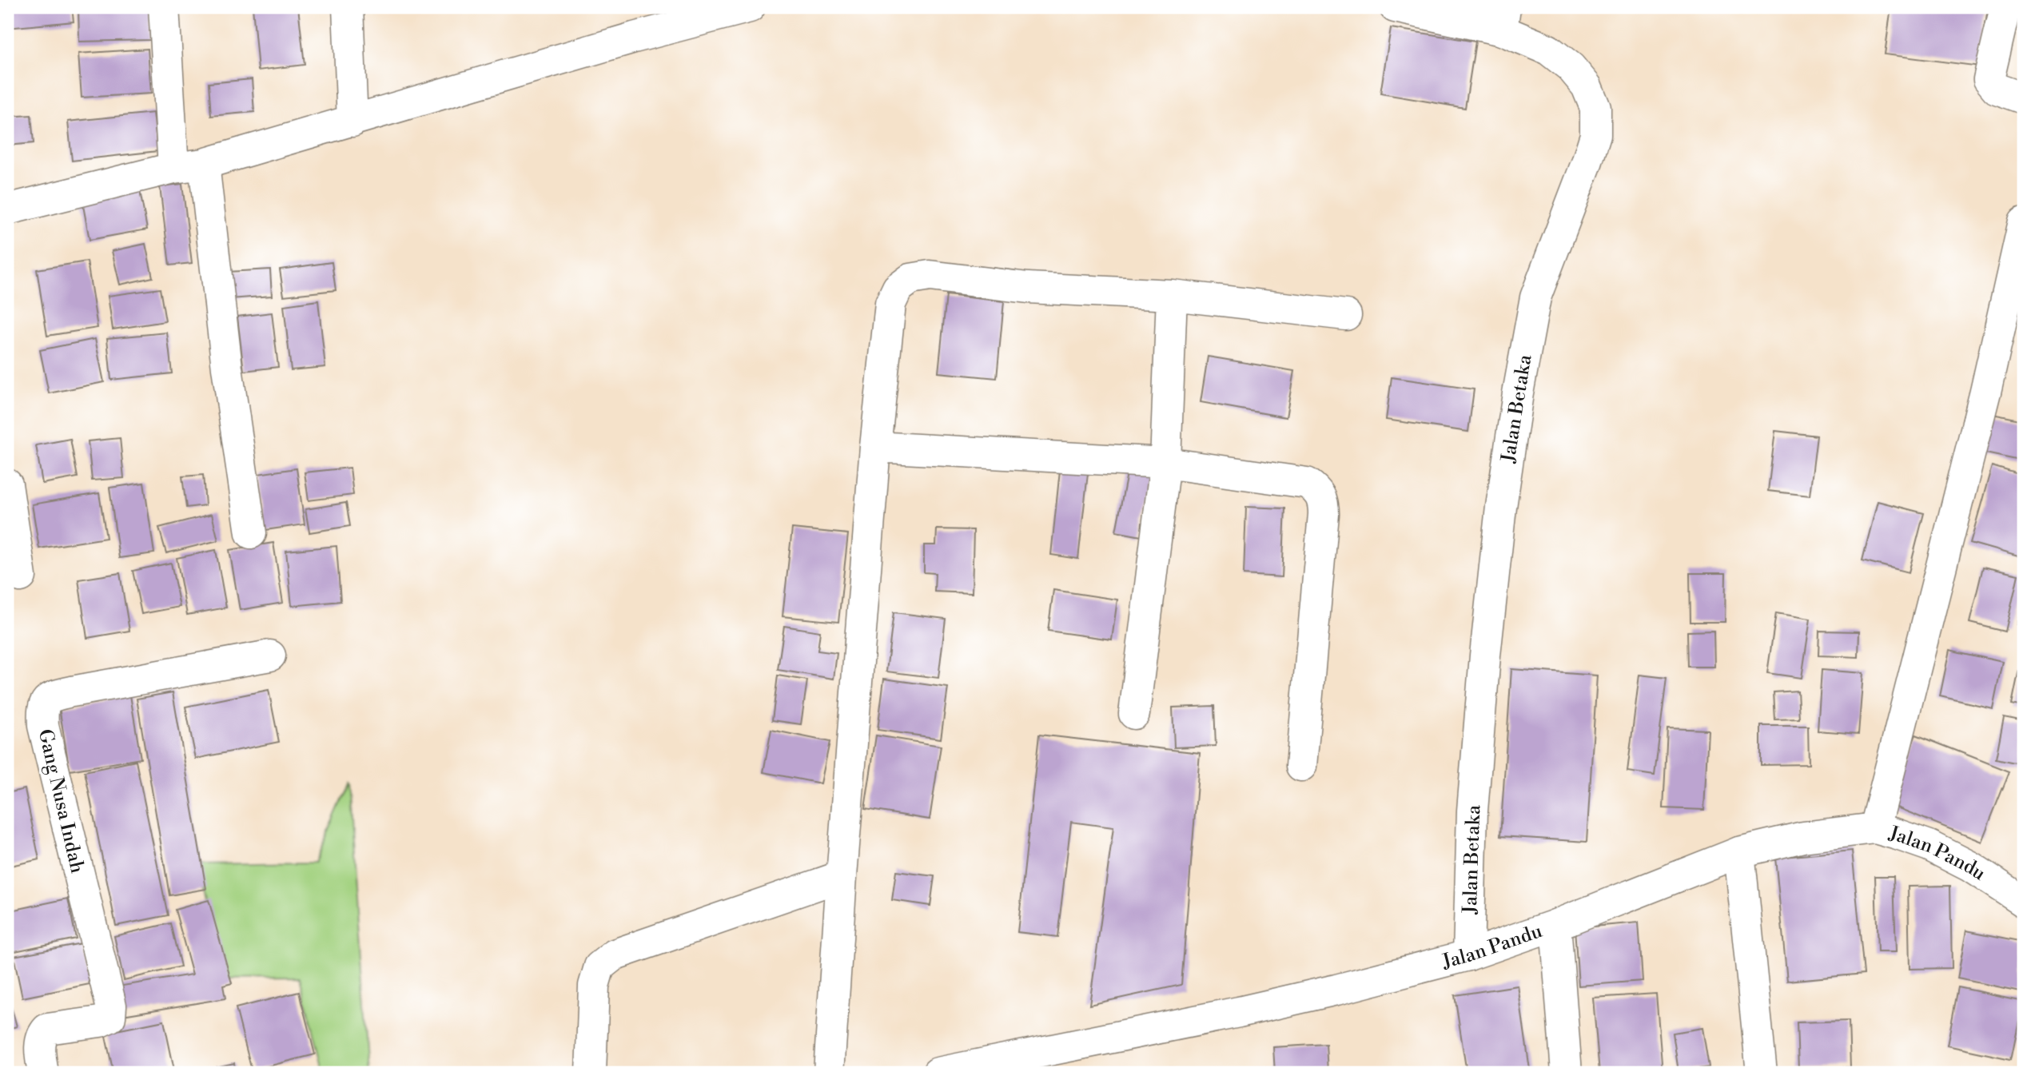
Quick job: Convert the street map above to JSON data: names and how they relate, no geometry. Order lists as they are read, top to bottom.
{
  "streets": {
    "street": ["Jalan Betaka", "Gang Nusa Indah", "Jalan Pandu"]
  },
  "crossings": [
    ["Jalan Betaka", "Jalan Pandu"]
  ]
}
